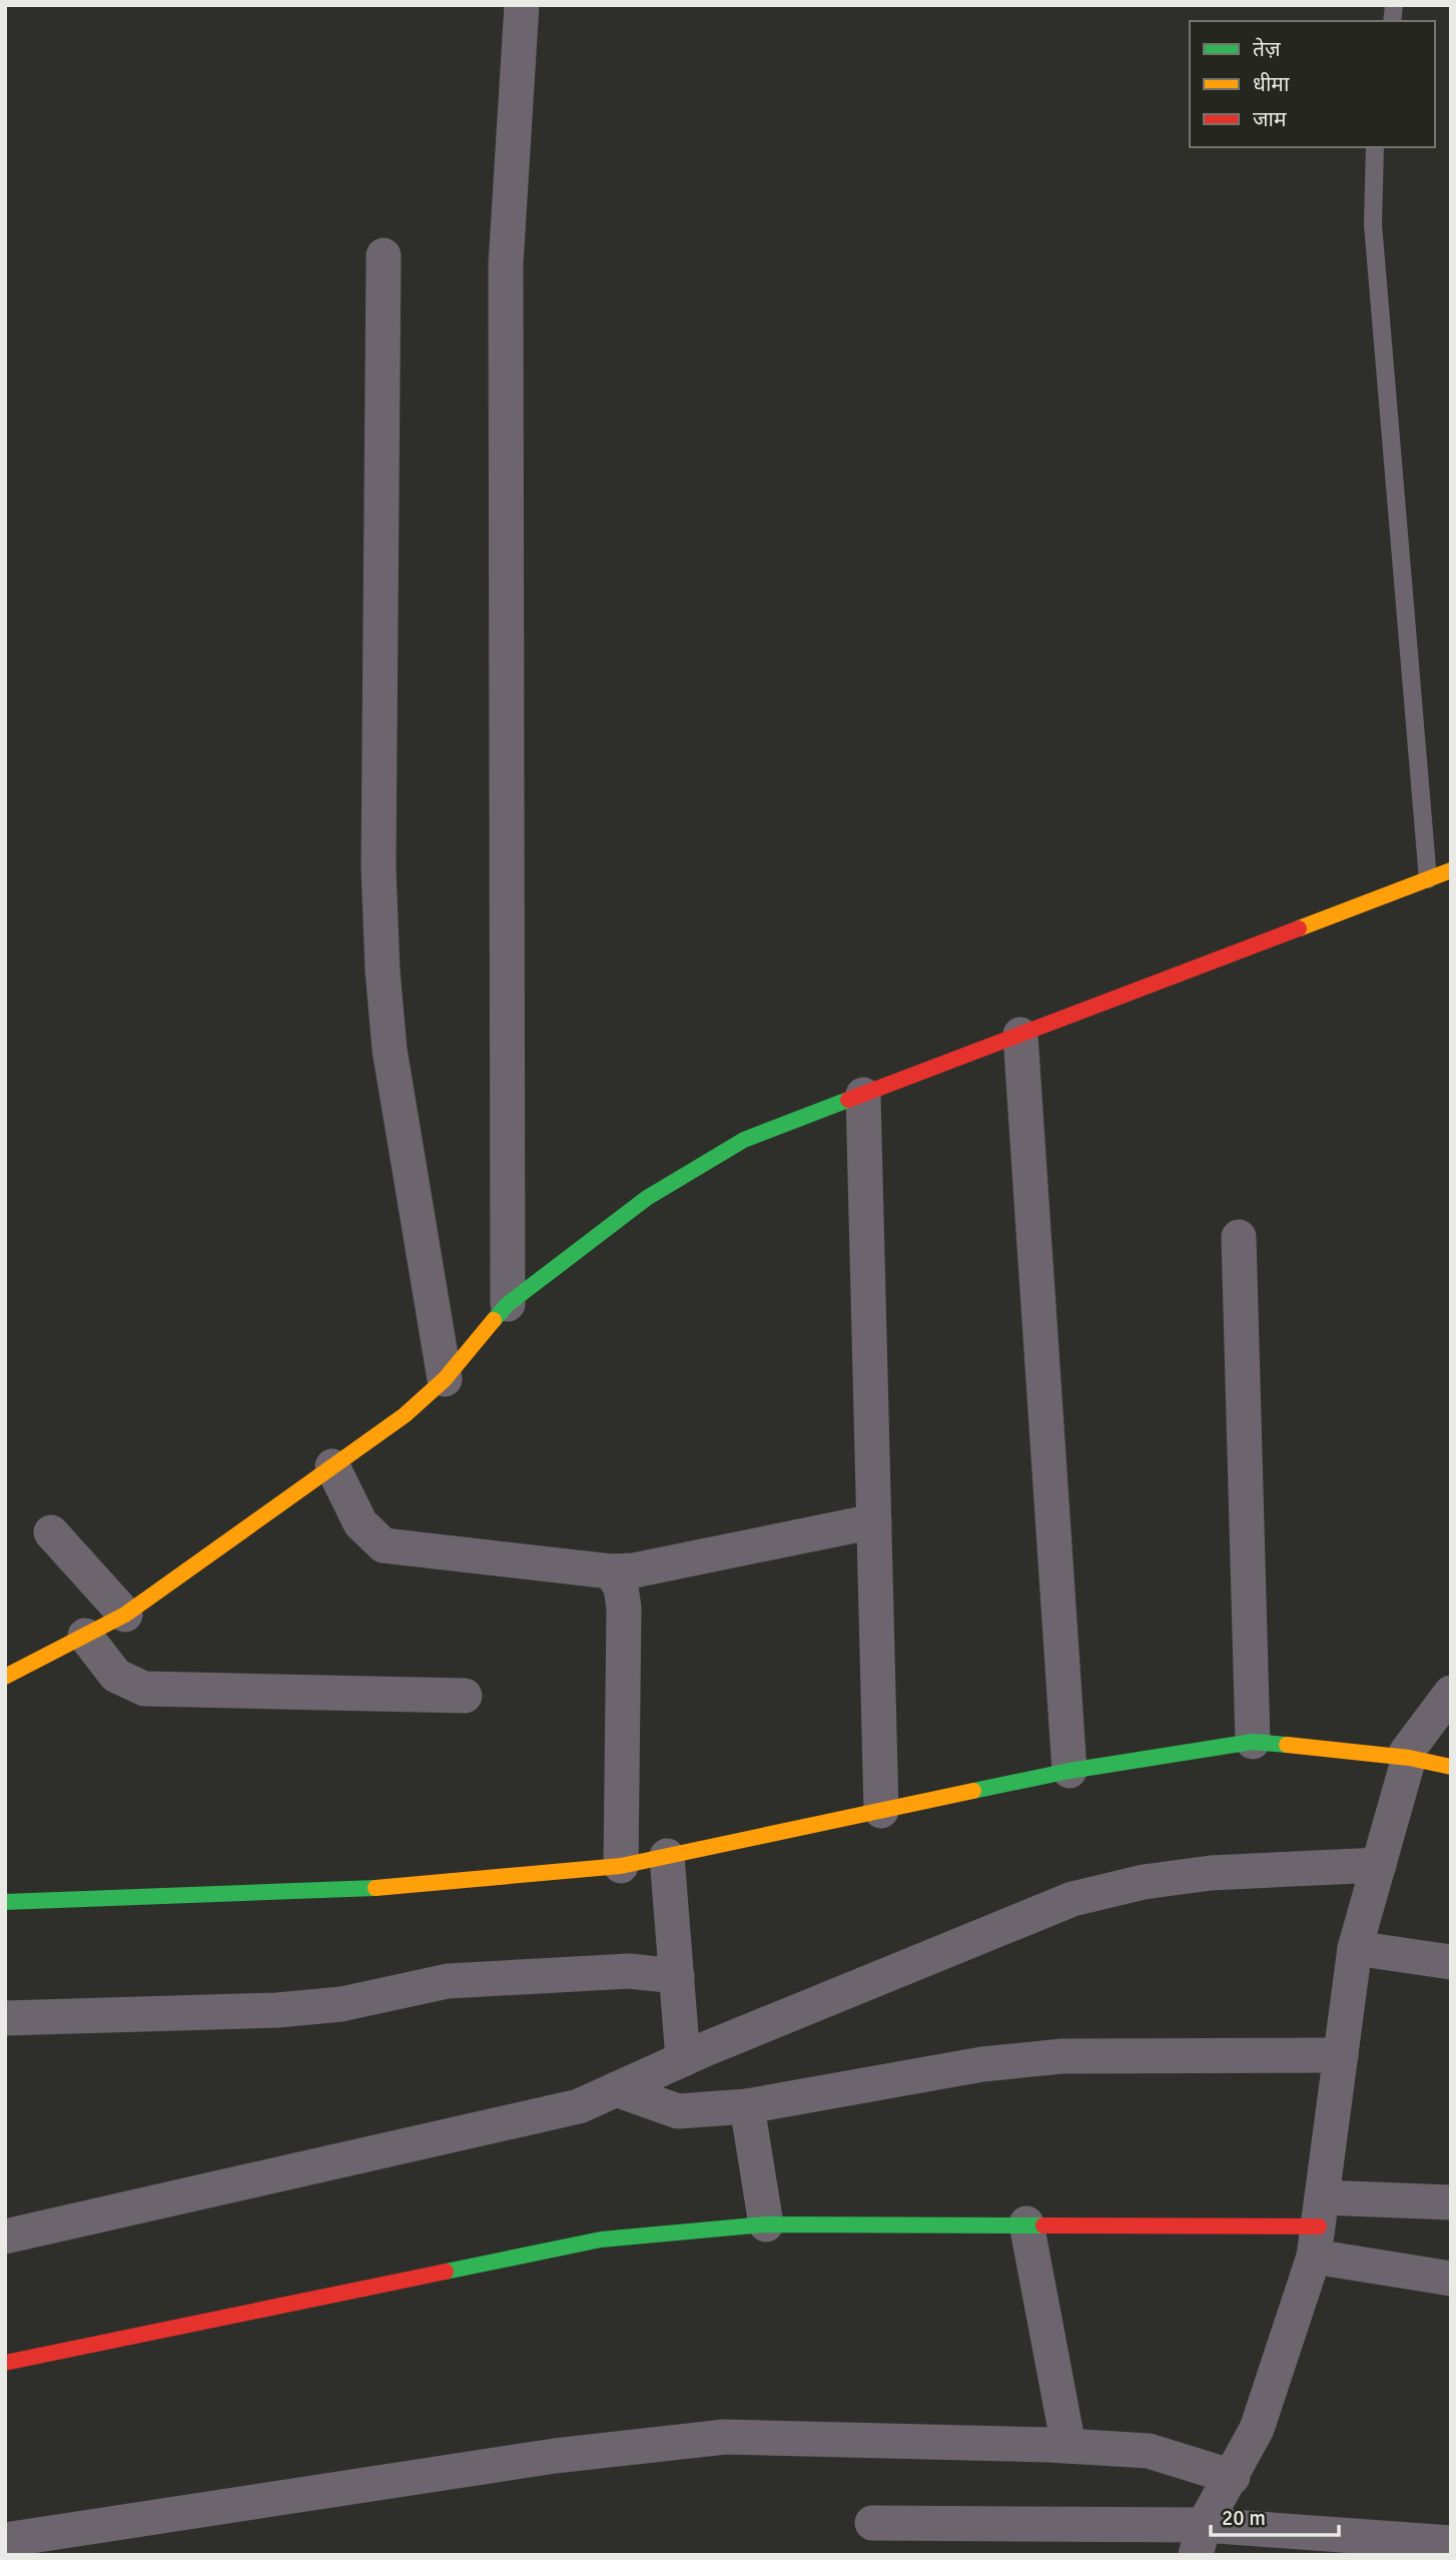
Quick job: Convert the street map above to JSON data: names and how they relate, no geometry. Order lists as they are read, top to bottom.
{
  "legend": ["तेज़", "धीमा", "जाम"],
  "scale_bar": "20 m"
}
